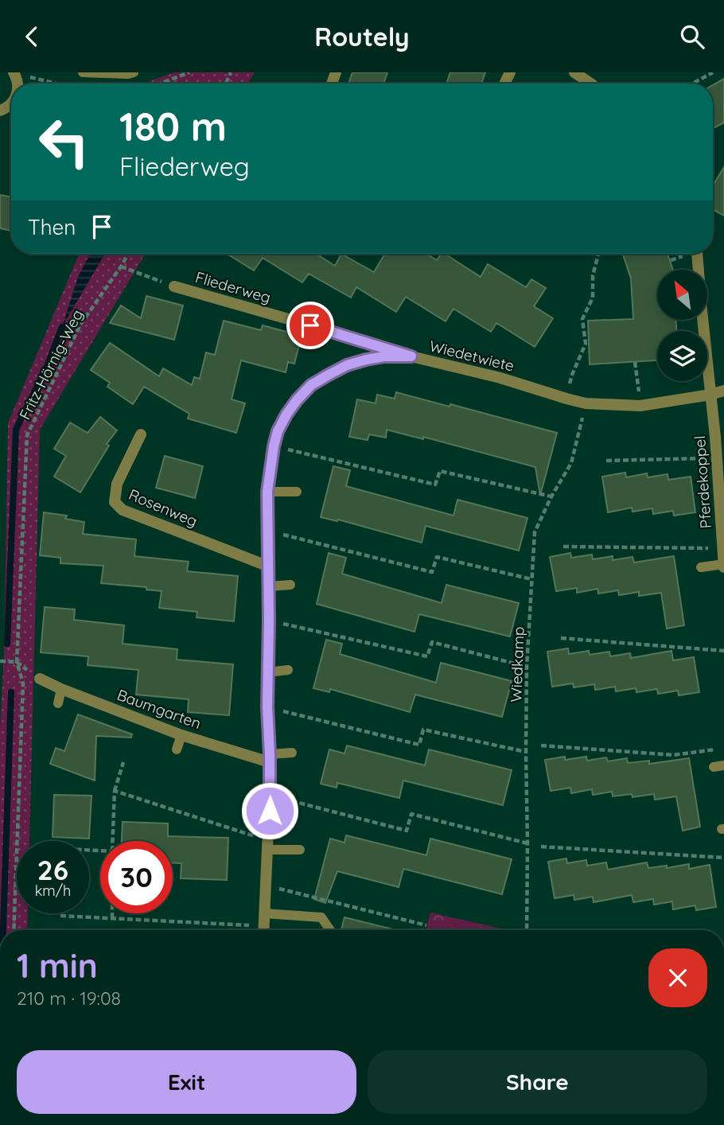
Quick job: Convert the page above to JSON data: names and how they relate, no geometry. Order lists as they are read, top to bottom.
{
  "streets": {
    "street": [
      "Fliederweg",
      "Wiedetwiete",
      "Pferdekoppel",
      "Rosenweg",
      "Baumgarten"
    ],
    "path": ["Fritz-Hörnig-Weg", "Wiedkamp"]
  },
  "crossings": [
    ["Fliederweg", "Wiedetwiete"],
    ["Wiedetwiete", "Pferdekoppel"],
    ["Wiedetwiete", "Rosenweg"],
    ["Wiedetwiete", "Wiedkamp"],
    ["Wiedetwiete", "Baumgarten"]
  ],
  "north": "top left",
  "page": {
    "header": "Routely",
    "turn": ["180 m", "Fliederweg"],
    "then": "Then",
    "speed": "26 km/h",
    "limit": "30",
    "heading": ["1 min", "210 m · 19:08"],
    "buttons": ["Exit", "Share"]
  }
}
